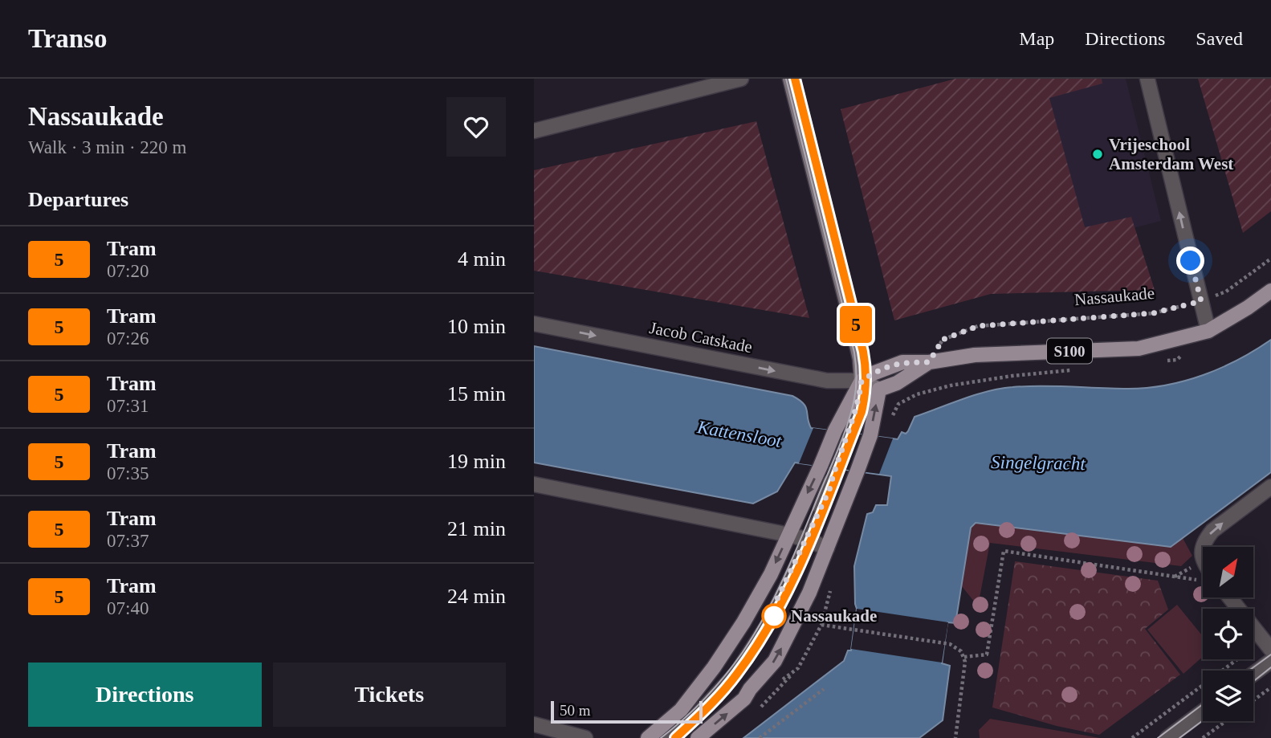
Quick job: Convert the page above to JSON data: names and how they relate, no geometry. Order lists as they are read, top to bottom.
{
  "streets": {
    "main road": ["S100"],
    "street": ["Jacob Catskade"],
    "path": ["Nassaukade"]
  },
  "crossings": [
    ["Nassaukade", "S100"],
    ["Jacob Catskade", "S100"]
  ],
  "one_way": ["Jacob Catskade"],
  "water": ["Kattensloot", "Singelgracht"],
  "places": ["Vrijeschool Amsterdam West", "Nassaukade"],
  "lines": ["tram line 5"],
  "scale_bar": "50 m",
  "north": "top right",
  "page": {
    "header": "Transo",
    "nav": ["Map", "Directions", "Saved"],
    "heading": [
      ["Nassaukade", "Walk · 3 min · 220 m"],
      "Departures"
    ],
    "on_map": "5",
    "list": [
      {
        "mark": "5",
        "name": "Tram",
        "note": "07:20",
        "value": "4 min"
      },
      {
        "mark": "5",
        "name": "Tram",
        "note": "07:26",
        "value": "10 min"
      },
      {
        "mark": "5",
        "name": "Tram",
        "note": "07:31",
        "value": "15 min"
      },
      {
        "mark": "5",
        "name": "Tram",
        "note": "07:35",
        "value": "19 min"
      },
      {
        "mark": "5",
        "name": "Tram",
        "note": "07:37",
        "value": "21 min"
      },
      {
        "mark": "5",
        "name": "Tram",
        "note": "07:40",
        "value": "24 min"
      }
    ],
    "buttons": ["Directions", "Tickets"],
    "scale": "50 m"
  }
}
